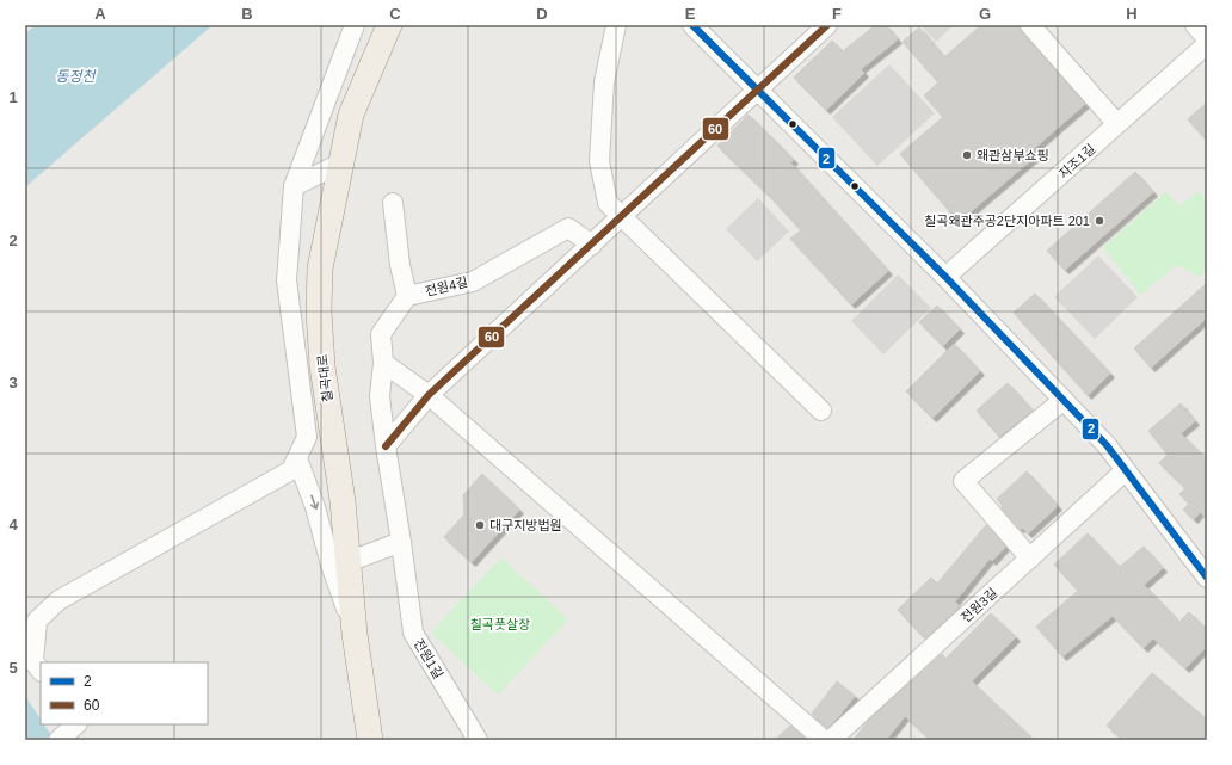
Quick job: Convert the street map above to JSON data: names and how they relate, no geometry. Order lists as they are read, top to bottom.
{
  "streets": {
    "main road": ["칠곡대로"],
    "street": [
      "자조1길",
      "전원4길",
      "전원3길",
      "전원1길"
    ]
  },
  "crossings": [
    ["전원4길", "전원1길"]
  ],
  "water": ["동정천"],
  "parks": ["칠곡풋살장"],
  "places": ["왜관삼부쇼핑", "칠곡왜관주공2단지아파트 201", "대구지방법원"],
  "lines": ["transit line 2", "transit line 60"],
  "legend": ["2", "60"],
  "grid": {
    "columns": [
      "A",
      "B",
      "C",
      "D",
      "E",
      "F",
      "G",
      "H"
    ],
    "rows": [
      "1",
      "2",
      "3",
      "4",
      "5"
    ]
  }
}
